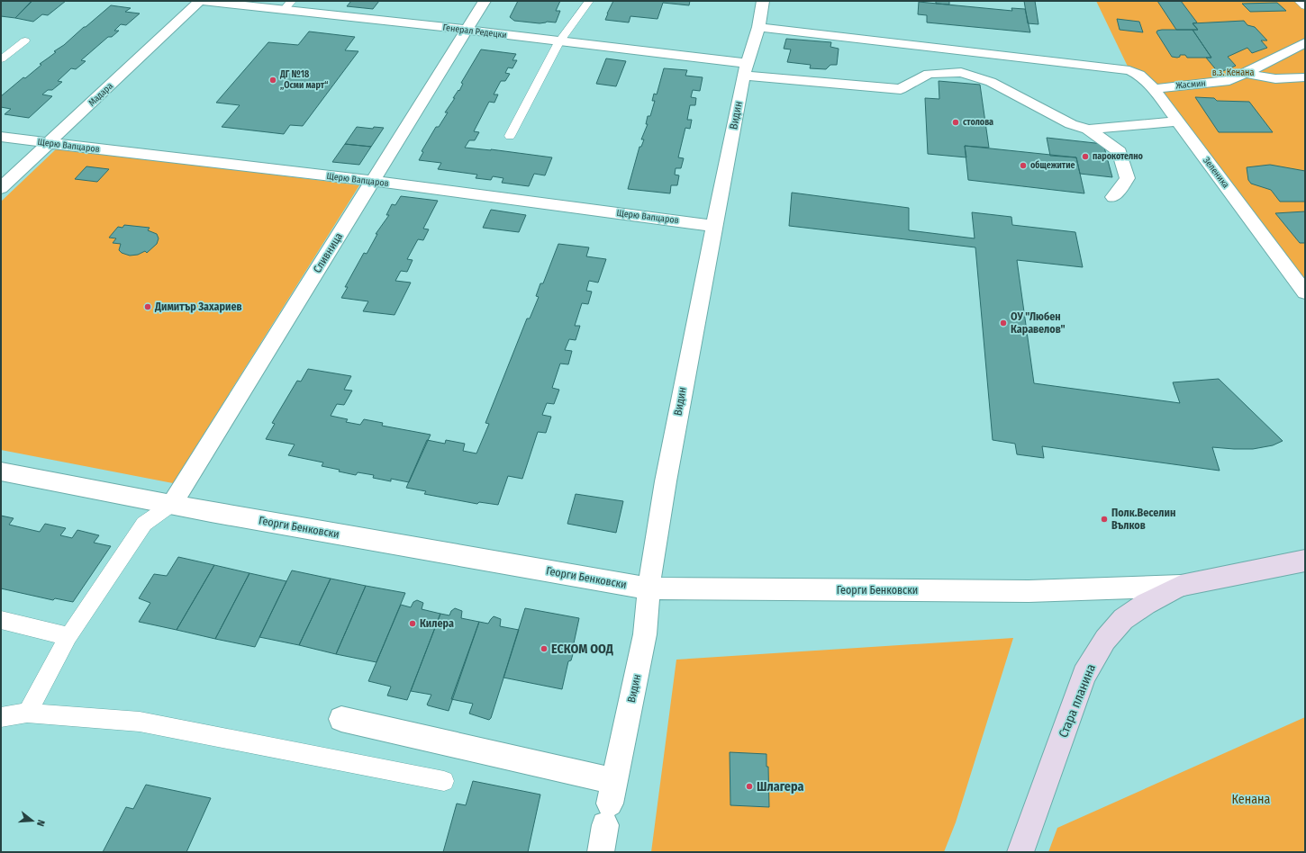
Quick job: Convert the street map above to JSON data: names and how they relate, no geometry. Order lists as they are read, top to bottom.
{
  "streets": {
    "main road": ["Стара планина"],
    "street": [
      "Генерал Редецки",
      "Жасмин",
      "Мадара",
      "Видин",
      "Щерю Вапцаров",
      "Зеленика",
      "Сливница",
      "Георги Бенковски"
    ]
  },
  "crossings": [
    ["Генерал Редецки", "Мадара"],
    ["Генерал Редецки", "Видин"],
    ["Генерал Редецки", "Сливница"],
    ["Жасмин", "Зеленика"],
    ["Мадара", "Щерю Вапцаров"],
    ["Видин", "Щерю Вапцаров"],
    ["Видин", "Зеленика"],
    ["Видин", "Георги Бенковски"],
    ["Щерю Вапцаров", "Сливница"],
    ["Сливница", "Георги Бенковски"],
    ["Георги Бенковски", "Стара планина"]
  ],
  "parks": ["в.з. Кенана", "Кенана"],
  "places": [
    "ДГ №18 „Осми март“",
    "столова",
    "парокотелно",
    "общежитие",
    "Димитър Захариев",
    "ОУ \"Любен Каравелов\"",
    "Полк.Веселин Вълков",
    "Килера",
    "ЕСКОМ ООД",
    "Шлагера"
  ],
  "north": "right"
}
